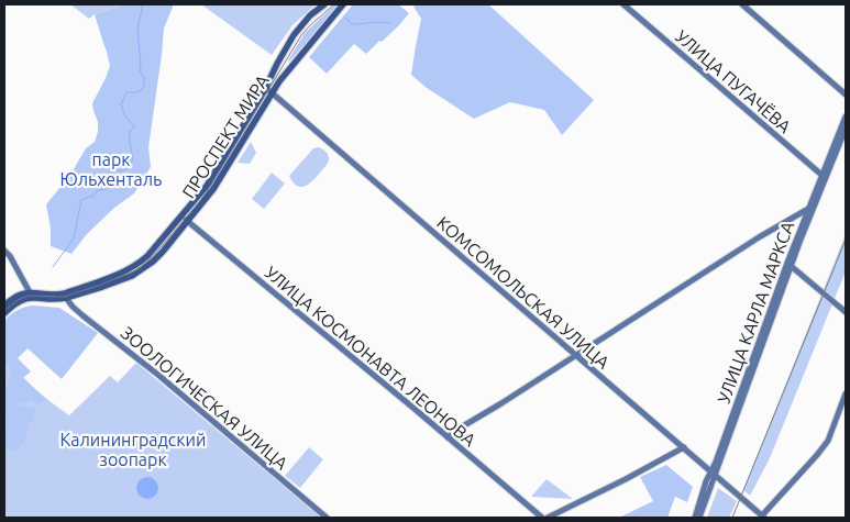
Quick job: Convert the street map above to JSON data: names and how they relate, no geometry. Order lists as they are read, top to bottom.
{
  "streets": {
    "main road": [
      "УЛИЦА ПУГАЧЁВА",
      "ПРОСПЕКТ МИРА",
      "КОМСОМОЛЬСКАЯ УЛИЦА",
      "УЛИЦА КАРЛА МАРКСА",
      "УЛИЦА КОСМОНАВТА ЛЕОНОВА",
      "ЗООЛОГИЧЕСКАЯ УЛИЦА"
    ]
  },
  "crossings": [
    ["УЛИЦА ПУГАЧЁВА", "УЛИЦА КАРЛА МАРКСА"],
    ["ПРОСПЕКТ МИРА", "КОМСОМОЛЬСКАЯ УЛИЦА"],
    ["ПРОСПЕКТ МИРА", "УЛИЦА КОСМОНАВТА ЛЕОНОВА"],
    ["ПРОСПЕКТ МИРА", "ЗООЛОГИЧЕСКАЯ УЛИЦА"],
    ["КОМСОМОЛЬСКАЯ УЛИЦА", "УЛИЦА КАРЛА МАРКСА"]
  ],
  "parks": ["парк Юльхенталь", "Калининградский зоопарк"]
}
